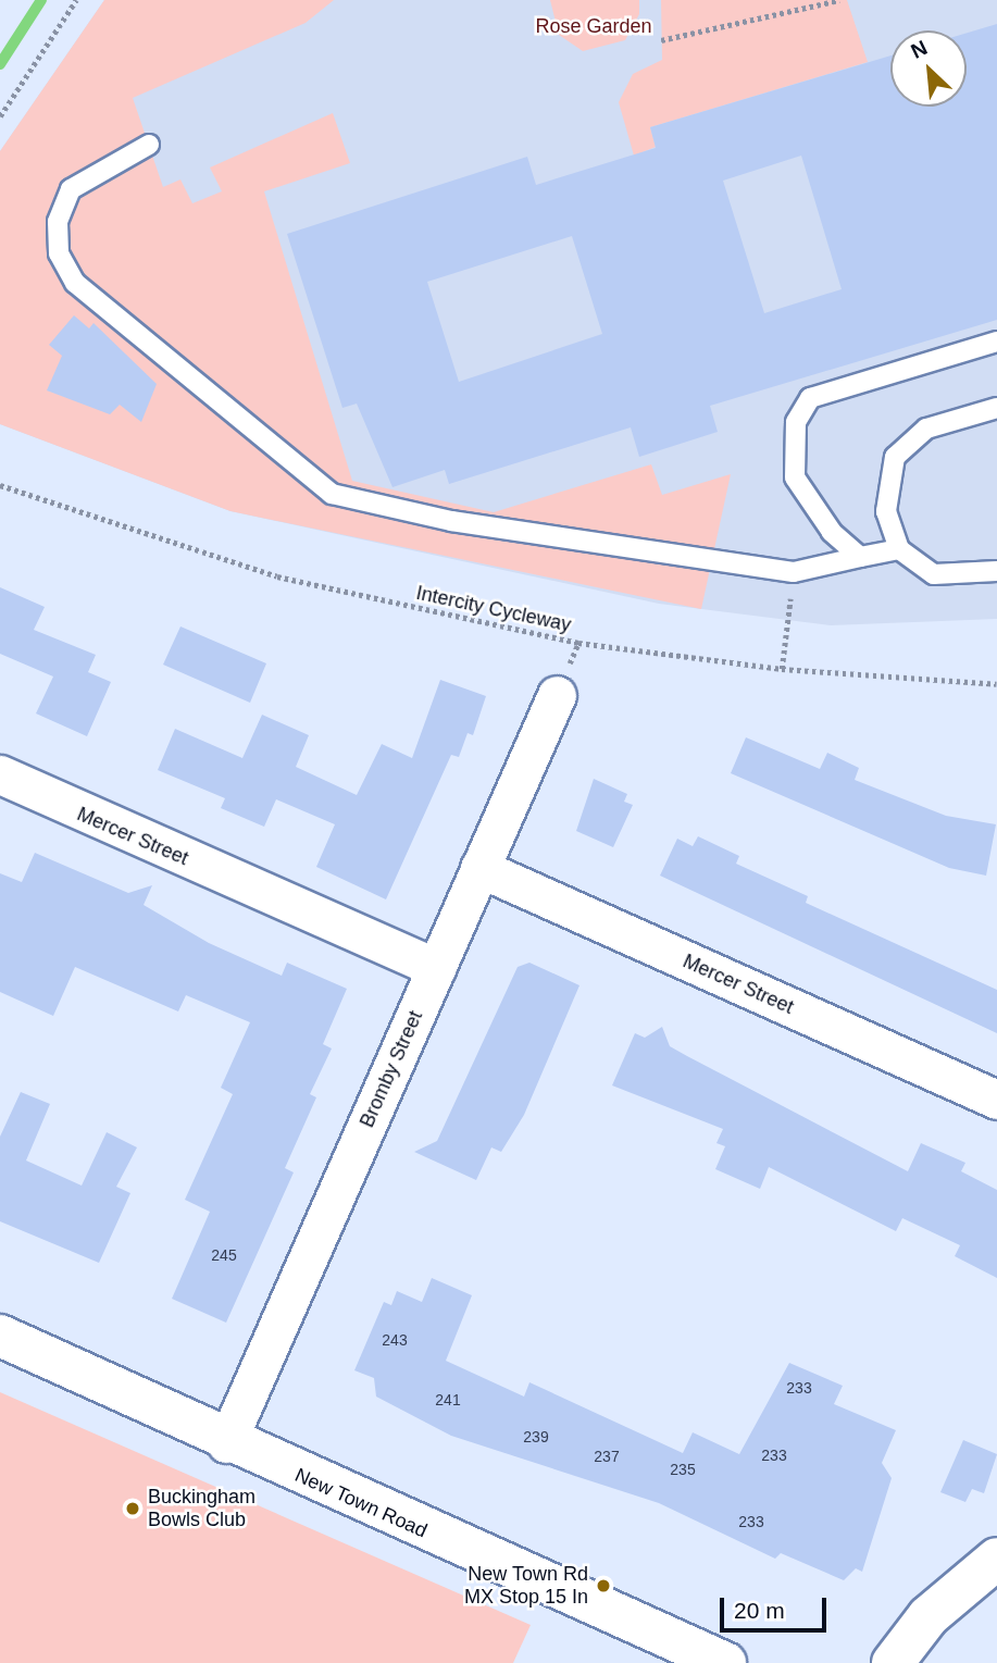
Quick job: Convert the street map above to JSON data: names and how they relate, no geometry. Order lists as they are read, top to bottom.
{
  "streets": {
    "main road": ["New Town Road"],
    "street": ["Mercer Street", "Bromby Street"],
    "path": ["Intercity Cycleway"]
  },
  "crossings": [
    ["Mercer Street", "Bromby Street"],
    ["Bromby Street", "New Town Road"]
  ],
  "parks": ["Rose Garden"],
  "places": ["Buckingham Bowls Club", "New Town Rd MX Stop 15 In"],
  "house_numbers": [
    "245",
    "243",
    "233",
    "241",
    "239",
    "233",
    "237",
    "235",
    "233"
  ],
  "scale_bar": "20 m",
  "north": "top left"
}
